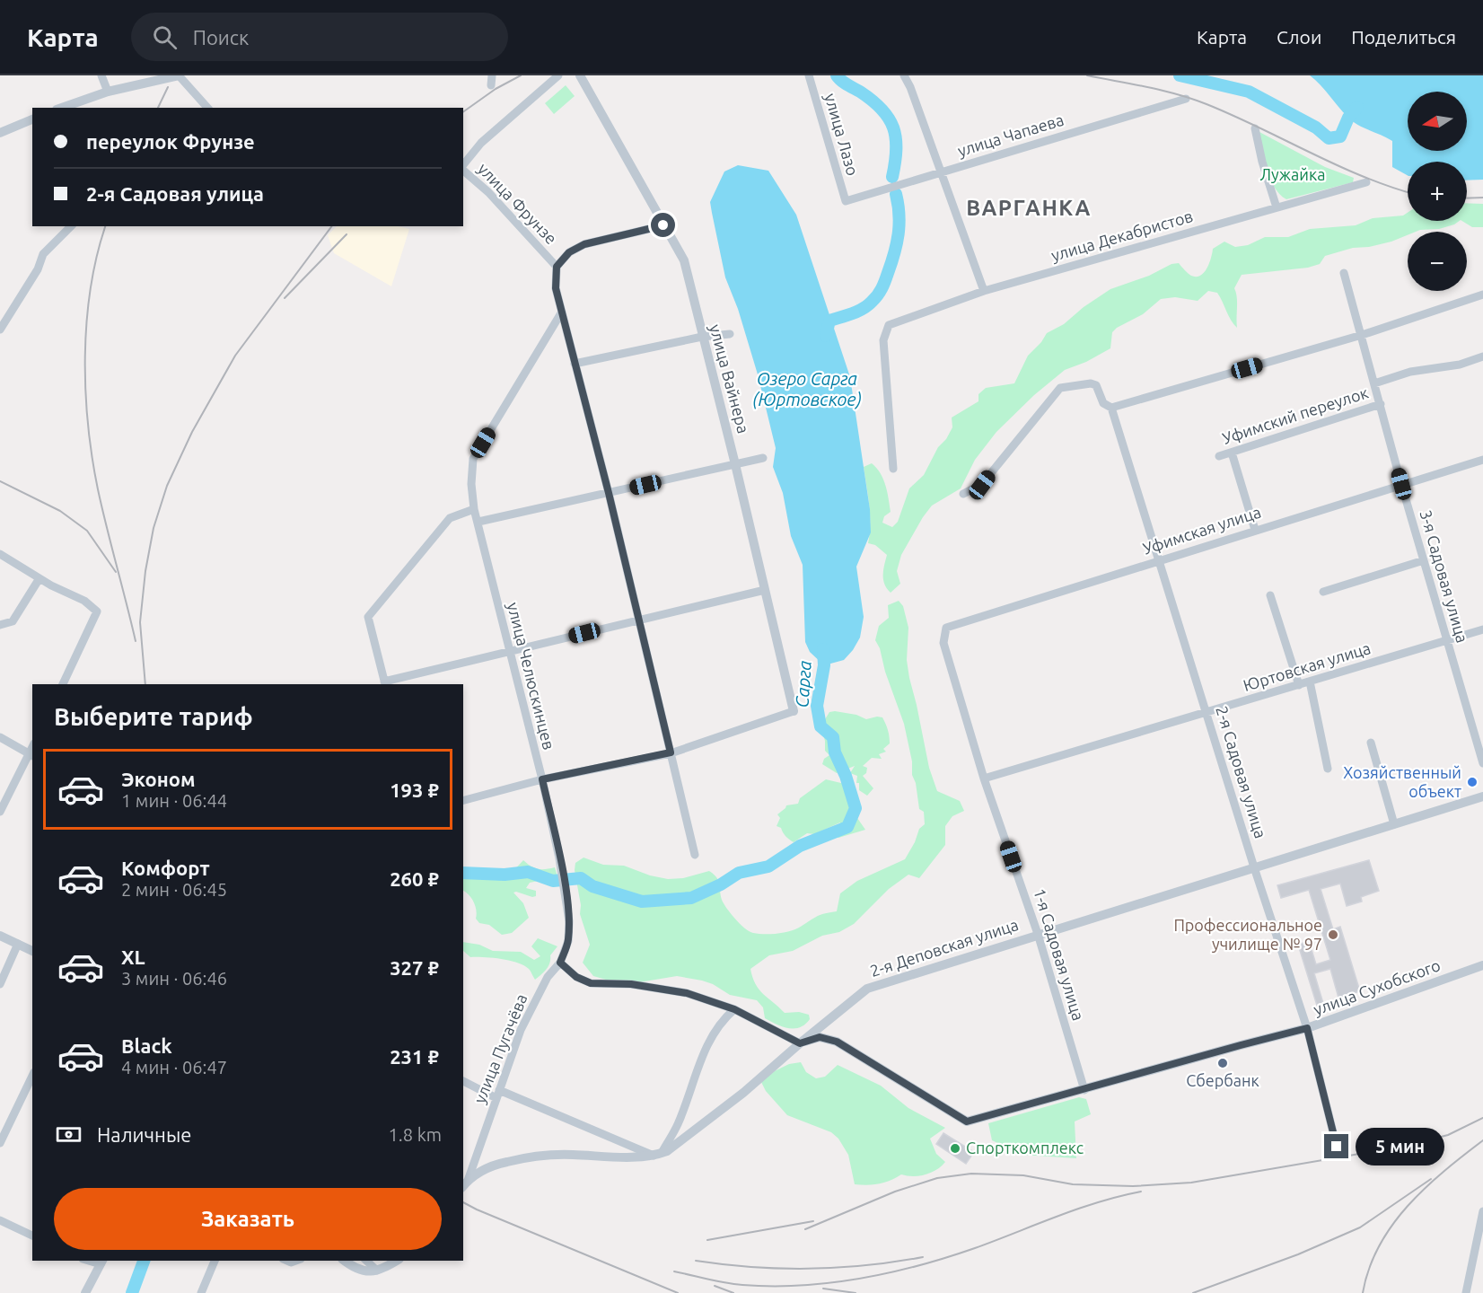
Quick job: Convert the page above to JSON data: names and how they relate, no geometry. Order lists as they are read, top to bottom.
{
  "streets": {
    "street": [
      "улица Лазо",
      "улица Чапаева",
      "улица Фрунзе",
      "улица Декабристов",
      "улица Вайнера",
      "Уфимский переулок",
      "Уфимская улица",
      "3-я Садовая улица",
      "Юртовская улица",
      "улица Челюскинцев",
      "2-я Садовая улица",
      "2-я Деповская улица",
      "1-я Садовая улица",
      "улица Сухобского",
      "улица Пугачёва"
    ]
  },
  "crossings": [
    ["улица Лазо", "улица Чапаева"],
    ["улица Фрунзе", "улица Челюскинцев"],
    ["Уфимский переулок", "3-я Садовая улица"],
    ["Уфимская улица", "3-я Садовая улица"],
    ["Уфимская улица", "2-я Садовая улица"],
    ["Уфимская улица", "1-я Садовая улица"],
    ["3-я Садовая улица", "Юртовская улица"],
    ["Юртовская улица", "2-я Садовая улица"],
    ["Юртовская улица", "1-я Садовая улица"],
    ["улица Челюскинцев", "улица Пугачёва"],
    ["2-я Садовая улица", "2-я Деповская улица"],
    ["2-я Садовая улица", "улица Сухобского"],
    ["2-я Деповская улица", "1-я Садовая улица"],
    ["2-я Деповская улица", "улица Сухобского"],
    ["1-я Садовая улица", "улица Сухобского"]
  ],
  "districts": ["ВАРГАНКА"],
  "water": ["Озеро Сарга (Юртовское)", "Сарга"],
  "parks": ["Лужайка"],
  "places": [
    "Хозяйственный объект",
    "Профессиональное училище № 97",
    "Сбербанк",
    "Спорткомплекс"
  ],
  "north": "left",
  "page": {
    "header": "Карта",
    "search": "Поиск",
    "nav": ["Карта", "Слои", "Поделиться"],
    "map_buttons": ["+", "−"],
    "banner": ["переулок Фрунзе", "2-я Садовая улица"],
    "heading": "Выберите тариф",
    "list": [
      {
        "name": "Эконом",
        "note": "1 мин · 06:44",
        "value": "193 ₽"
      },
      {
        "name": "Комфорт",
        "note": "2 мин · 06:45",
        "value": "260 ₽"
      },
      {
        "name": "XL",
        "note": "3 мин · 06:46",
        "value": "327 ₽"
      },
      {
        "name": "Black",
        "note": "4 мин · 06:47",
        "value": "231 ₽"
      }
    ],
    "pay": ["Наличные", "1.8 km"],
    "bubble": "5 мин",
    "buttons": "Заказать"
  }
}
